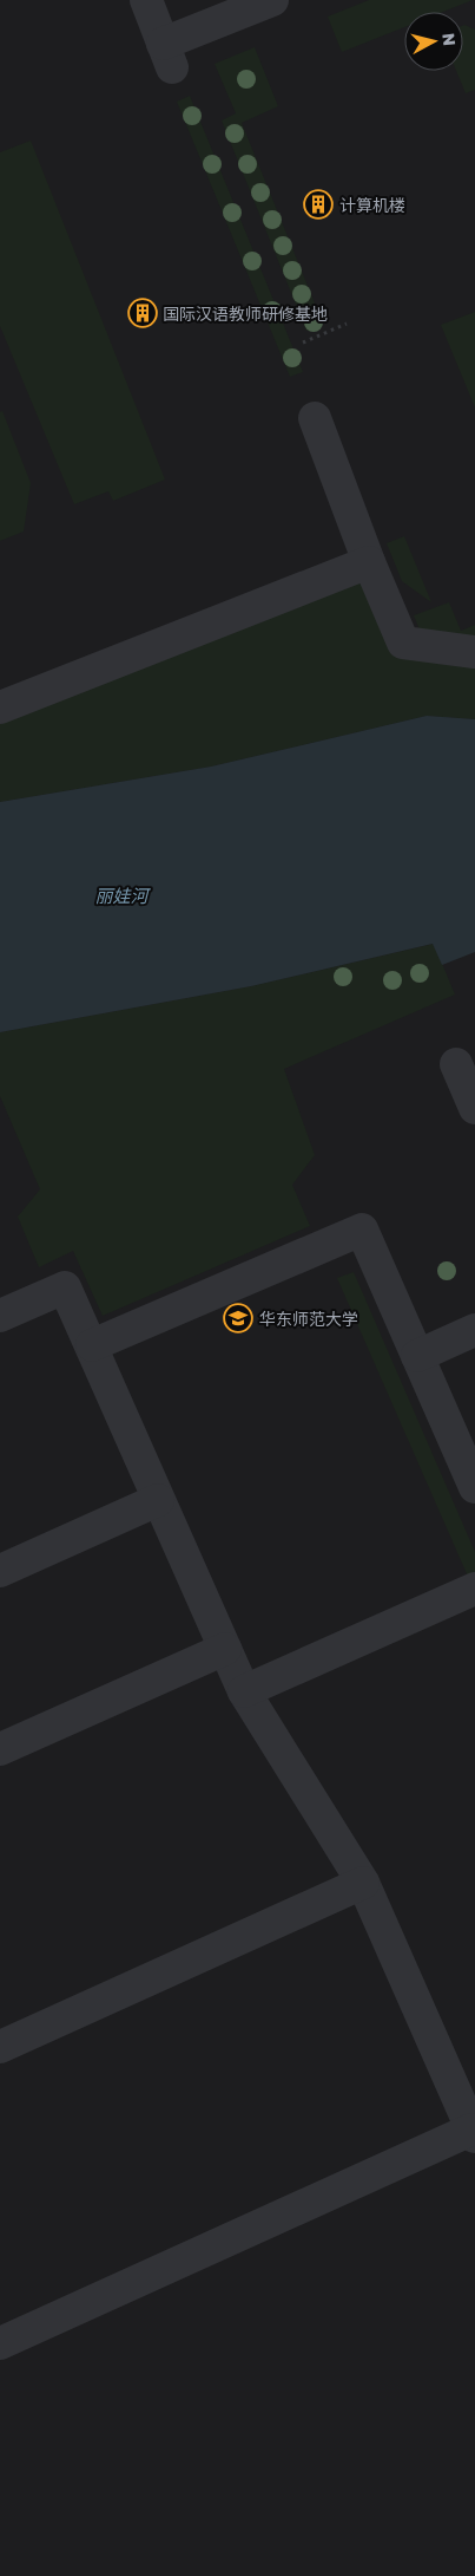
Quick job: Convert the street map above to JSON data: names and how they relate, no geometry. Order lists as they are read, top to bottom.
{
  "water": ["丽娃河"],
  "places": {
    "building": ["计算机楼", "国际汉语教师研修基地"],
    "school or university": ["华东师范大学"]
  },
  "north": "right"
}
